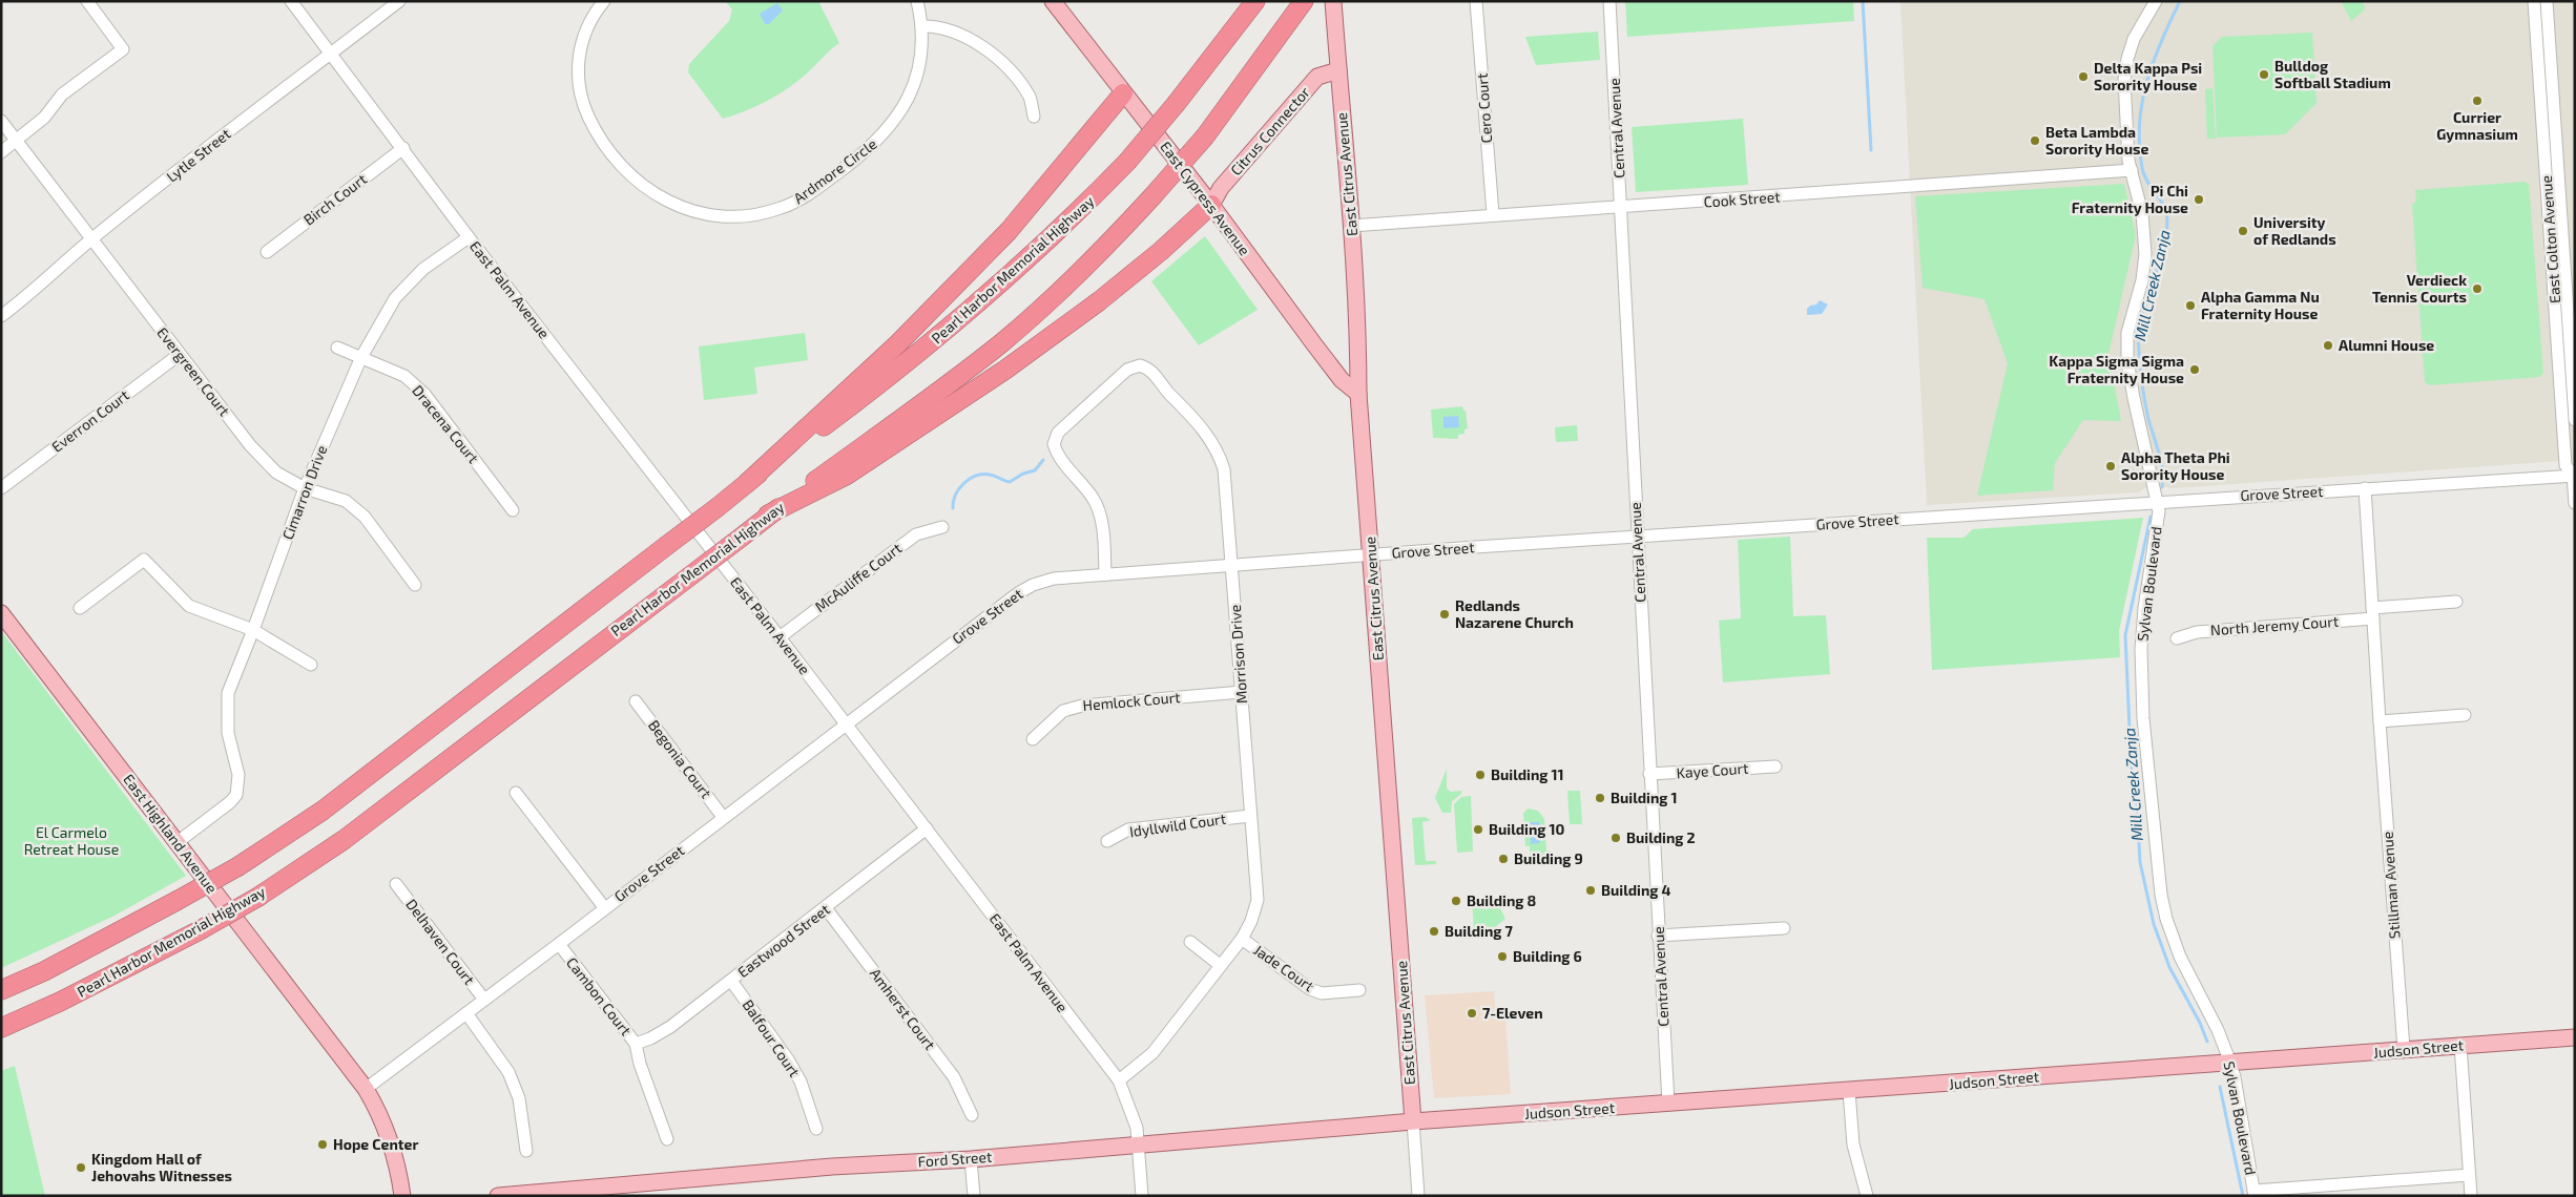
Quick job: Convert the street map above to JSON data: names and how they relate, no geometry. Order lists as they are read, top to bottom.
{
  "streets": {
    "highway": ["Pearl Harbor Memorial Highway"],
    "main road": [
      "Citrus Connector",
      "East Citrus Avenue",
      "East Cypress Avenue",
      "East Highland Avenue",
      "Judson Street",
      "Ford Street"
    ],
    "street": [
      "Cero Court",
      "Central Avenue",
      "Lytle Street",
      "Ardmore Circle",
      "Birch Court",
      "Cook Street",
      "East Colton Avenue",
      "East Palm Avenue",
      "Evergreen Court",
      "Everron Court",
      "Dracena Court",
      "Cimarron Drive",
      "Grove Street",
      "McAuliffe Court",
      "Sylvan Boulevard",
      "North Jeremy Court",
      "Morrison Drive",
      "Hemlock Court",
      "Begonia Court",
      "Kaye Court",
      "Idyllwild Court",
      "Stillman Avenue",
      "Eastwood Street",
      "Delhaven Court",
      "Jade Court",
      "Cambon Court",
      "Amherst Court",
      "Balfour Court"
    ]
  },
  "crossings": [
    ["Cero Court", "Cook Street"],
    ["Central Avenue", "Cook Street"],
    ["Central Avenue", "Grove Street"],
    ["Central Avenue", "Kaye Court"],
    ["Central Avenue", "Judson Street"],
    ["Citrus Connector", "East Citrus Avenue"],
    ["Citrus Connector", "East Cypress Avenue"],
    ["Lytle Street", "East Palm Avenue"],
    ["Lytle Street", "Evergreen Court"],
    ["East Citrus Avenue", "East Cypress Avenue"],
    ["East Citrus Avenue", "Cook Street"],
    ["East Citrus Avenue", "Grove Street"],
    ["East Citrus Avenue", "Judson Street"],
    ["East Citrus Avenue", "Ford Street"],
    ["Birch Court", "East Palm Avenue"],
    ["Cook Street", "Sylvan Boulevard"],
    ["East Colton Avenue", "Grove Street"],
    ["East Palm Avenue", "Cimarron Drive"],
    ["East Palm Avenue", "Grove Street"],
    ["East Palm Avenue", "McAuliffe Court"],
    ["East Palm Avenue", "Morrison Drive"],
    ["East Palm Avenue", "Eastwood Street"],
    ["East Palm Avenue", "Ford Street"],
    ["Evergreen Court", "Everron Court"],
    ["Evergreen Court", "Cimarron Drive"],
    ["Dracena Court", "Cimarron Drive"],
    ["Cimarron Drive", "East Highland Avenue"],
    ["Grove Street", "Sylvan Boulevard"],
    ["Grove Street", "Morrison Drive"],
    ["Grove Street", "Begonia Court"],
    ["Grove Street", "East Highland Avenue"],
    ["Grove Street", "Stillman Avenue"],
    ["Grove Street", "Delhaven Court"],
    ["Grove Street", "Cambon Court"],
    ["Sylvan Boulevard", "Judson Street"],
    ["North Jeremy Court", "Stillman Avenue"],
    ["Morrison Drive", "Hemlock Court"],
    ["Morrison Drive", "Idyllwild Court"],
    ["Morrison Drive", "Jade Court"],
    ["Stillman Avenue", "Judson Street"],
    ["Eastwood Street", "Cambon Court"],
    ["Eastwood Street", "Amherst Court"],
    ["Eastwood Street", "Balfour Court"],
    ["Judson Street", "Ford Street"]
  ],
  "water": ["Mill Creek Zanja"],
  "parks": ["El Carmelo Retreat House"],
  "places": [
    "Bulldog Softball Stadium",
    "Delta Kappa Psi Sorority House",
    "Currier Gymnasium",
    "Beta Lambda Sorority House",
    "Pi Chi Fraternity House",
    "University of Redlands",
    "Verdieck Tennis Courts",
    "Alpha Gamma Nu Fraternity House",
    "Alumni House",
    "Kappa Sigma Sigma Fraternity House",
    "Alpha Theta Phi Sorority House",
    "Redlands Nazarene Church",
    "Building 11",
    "Building 1",
    "Building 10",
    "Building 2",
    "Building 9",
    "Building 4",
    "Building 8",
    "Building 7",
    "Building 6",
    "7-Eleven",
    "Hope Center",
    "Kingdom Hall of Jehovahs Witnesses"
  ]
}
